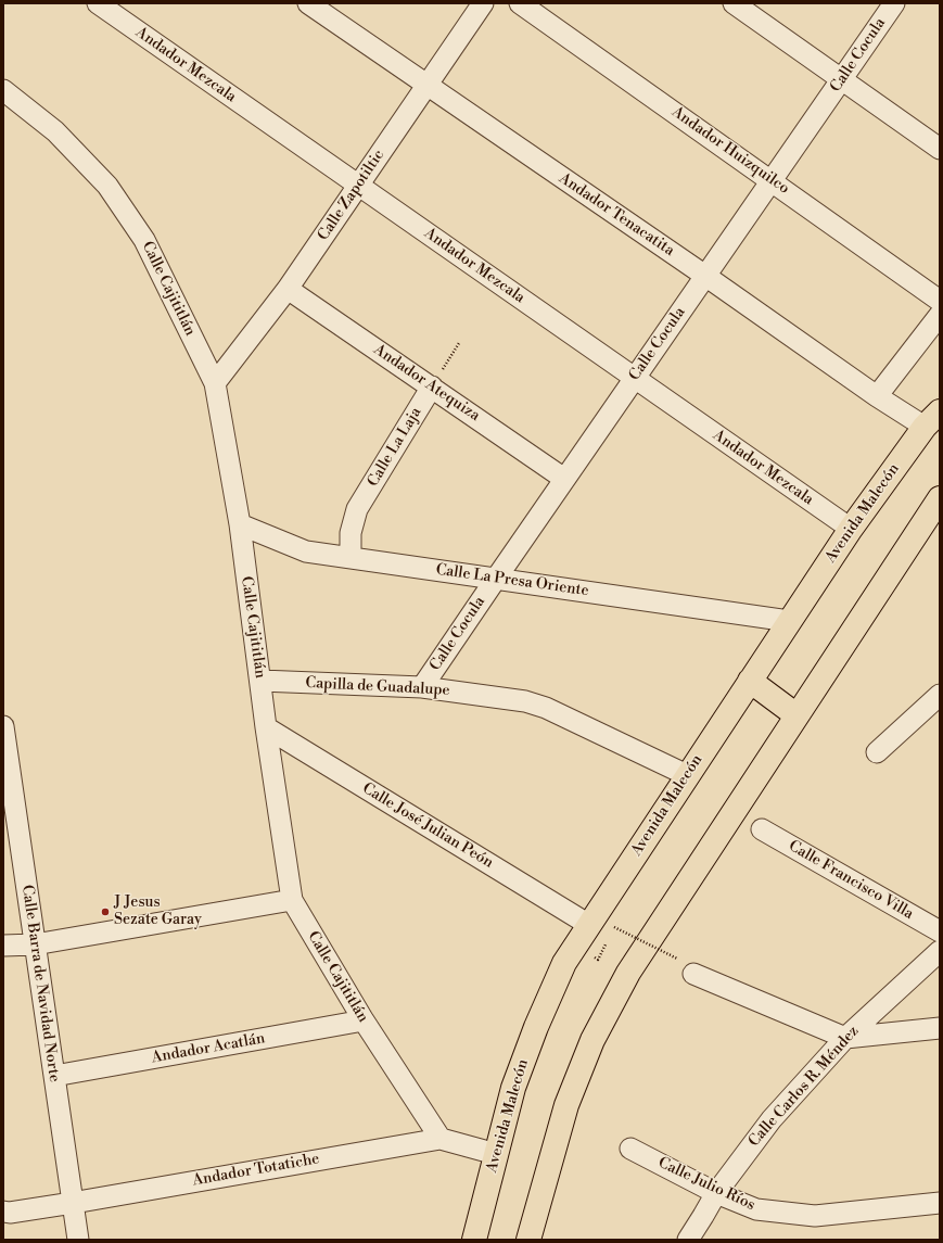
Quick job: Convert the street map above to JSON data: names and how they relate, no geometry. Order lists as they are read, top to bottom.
{
  "streets": {
    "main road": ["Avenida Malecón"],
    "street": [
      "Calle Cocula",
      "Andador Mezcala",
      "Andador Huizquilco",
      "Calle Zapotiltic",
      "Andador Tenacatita",
      "Calle Cajititlán",
      "Andador Atequiza",
      "Calle La Laja",
      "Calle La Presa Oriente",
      "Capilla de Guadalupe",
      "Calle José Julian Peón",
      "Calle Francisco Villa",
      "Calle Barra de Navidad Norte",
      "Andador Acatlán",
      "Calle Carlos R. Méndez",
      "Andador Totatiche",
      "Calle Julio Ríos"
    ]
  },
  "crossings": [
    ["Calle Cocula", "Andador Mezcala"],
    ["Calle Cocula", "Andador Huizquilco"],
    ["Calle Cocula", "Andador Tenacatita"],
    ["Calle Cocula", "Andador Atequiza"],
    ["Calle Cocula", "Calle La Presa Oriente"],
    ["Calle Cocula", "Capilla de Guadalupe"],
    ["Andador Mezcala", "Calle Zapotiltic"],
    ["Andador Mezcala", "Avenida Malecón"],
    ["Calle Zapotiltic", "Andador Tenacatita"],
    ["Calle Zapotiltic", "Calle Cajititlán"],
    ["Calle Zapotiltic", "Andador Atequiza"],
    ["Andador Tenacatita", "Avenida Malecón"],
    ["Calle Cajititlán", "Calle La Presa Oriente"],
    ["Calle Cajititlán", "Capilla de Guadalupe"],
    ["Calle Cajititlán", "Calle José Julian Peón"],
    ["Calle Cajititlán", "Andador Acatlán"],
    ["Calle Cajititlán", "Andador Totatiche"],
    ["Andador Atequiza", "Calle La Laja"],
    ["Calle La Laja", "Calle La Presa Oriente"],
    ["Avenida Malecón", "Calle La Presa Oriente"],
    ["Avenida Malecón", "Capilla de Guadalupe"],
    ["Avenida Malecón", "Calle José Julian Peón"],
    ["Calle Barra de Navidad Norte", "Andador Acatlán"],
    ["Calle Barra de Navidad Norte", "Andador Totatiche"],
    ["Calle Carlos R. Méndez", "Calle Julio Ríos"]
  ],
  "places": ["J Jesus Sezate Garay"]
}
